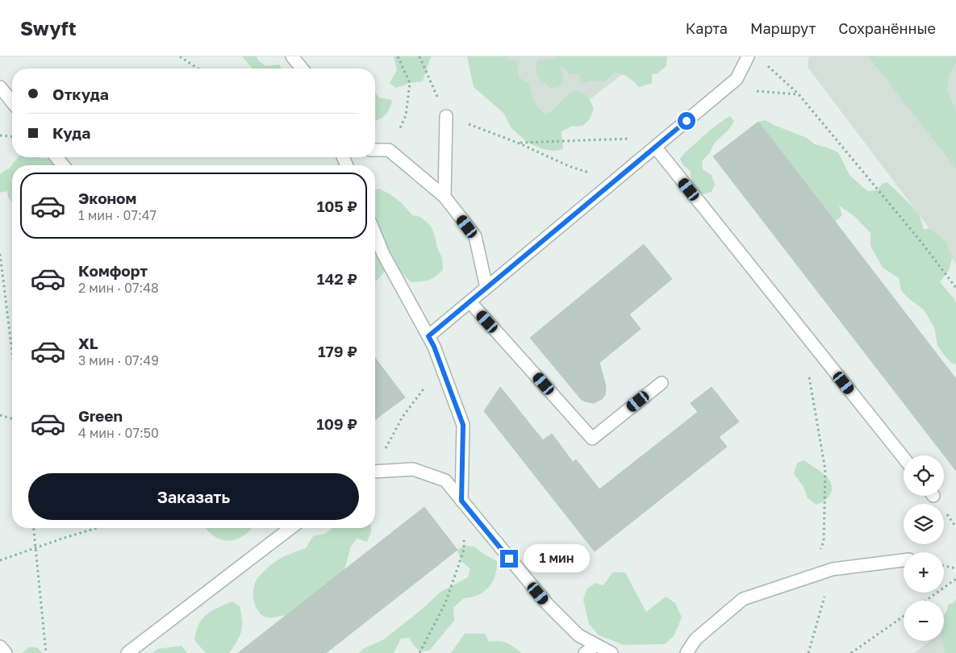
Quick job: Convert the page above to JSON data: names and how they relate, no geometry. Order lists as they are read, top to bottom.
{
  "page": {
    "header": "Swyft",
    "nav": ["Карта", "Маршрут", "Сохранённые"],
    "banner": ["Откуда", "Куда"],
    "list": [
      {
        "name": "Эконом",
        "note": "1 мин · 07:47",
        "value": "105 ₽"
      },
      {
        "name": "Комфорт",
        "note": "2 мин · 07:48",
        "value": "142 ₽"
      },
      {
        "name": "XL",
        "note": "3 мин · 07:49",
        "value": "179 ₽"
      },
      {
        "name": "Green",
        "note": "4 мин · 07:50",
        "value": "109 ₽"
      }
    ],
    "map_buttons": ["+", "−"],
    "buttons": "Заказать",
    "bubble": "1 мин"
  }
}
